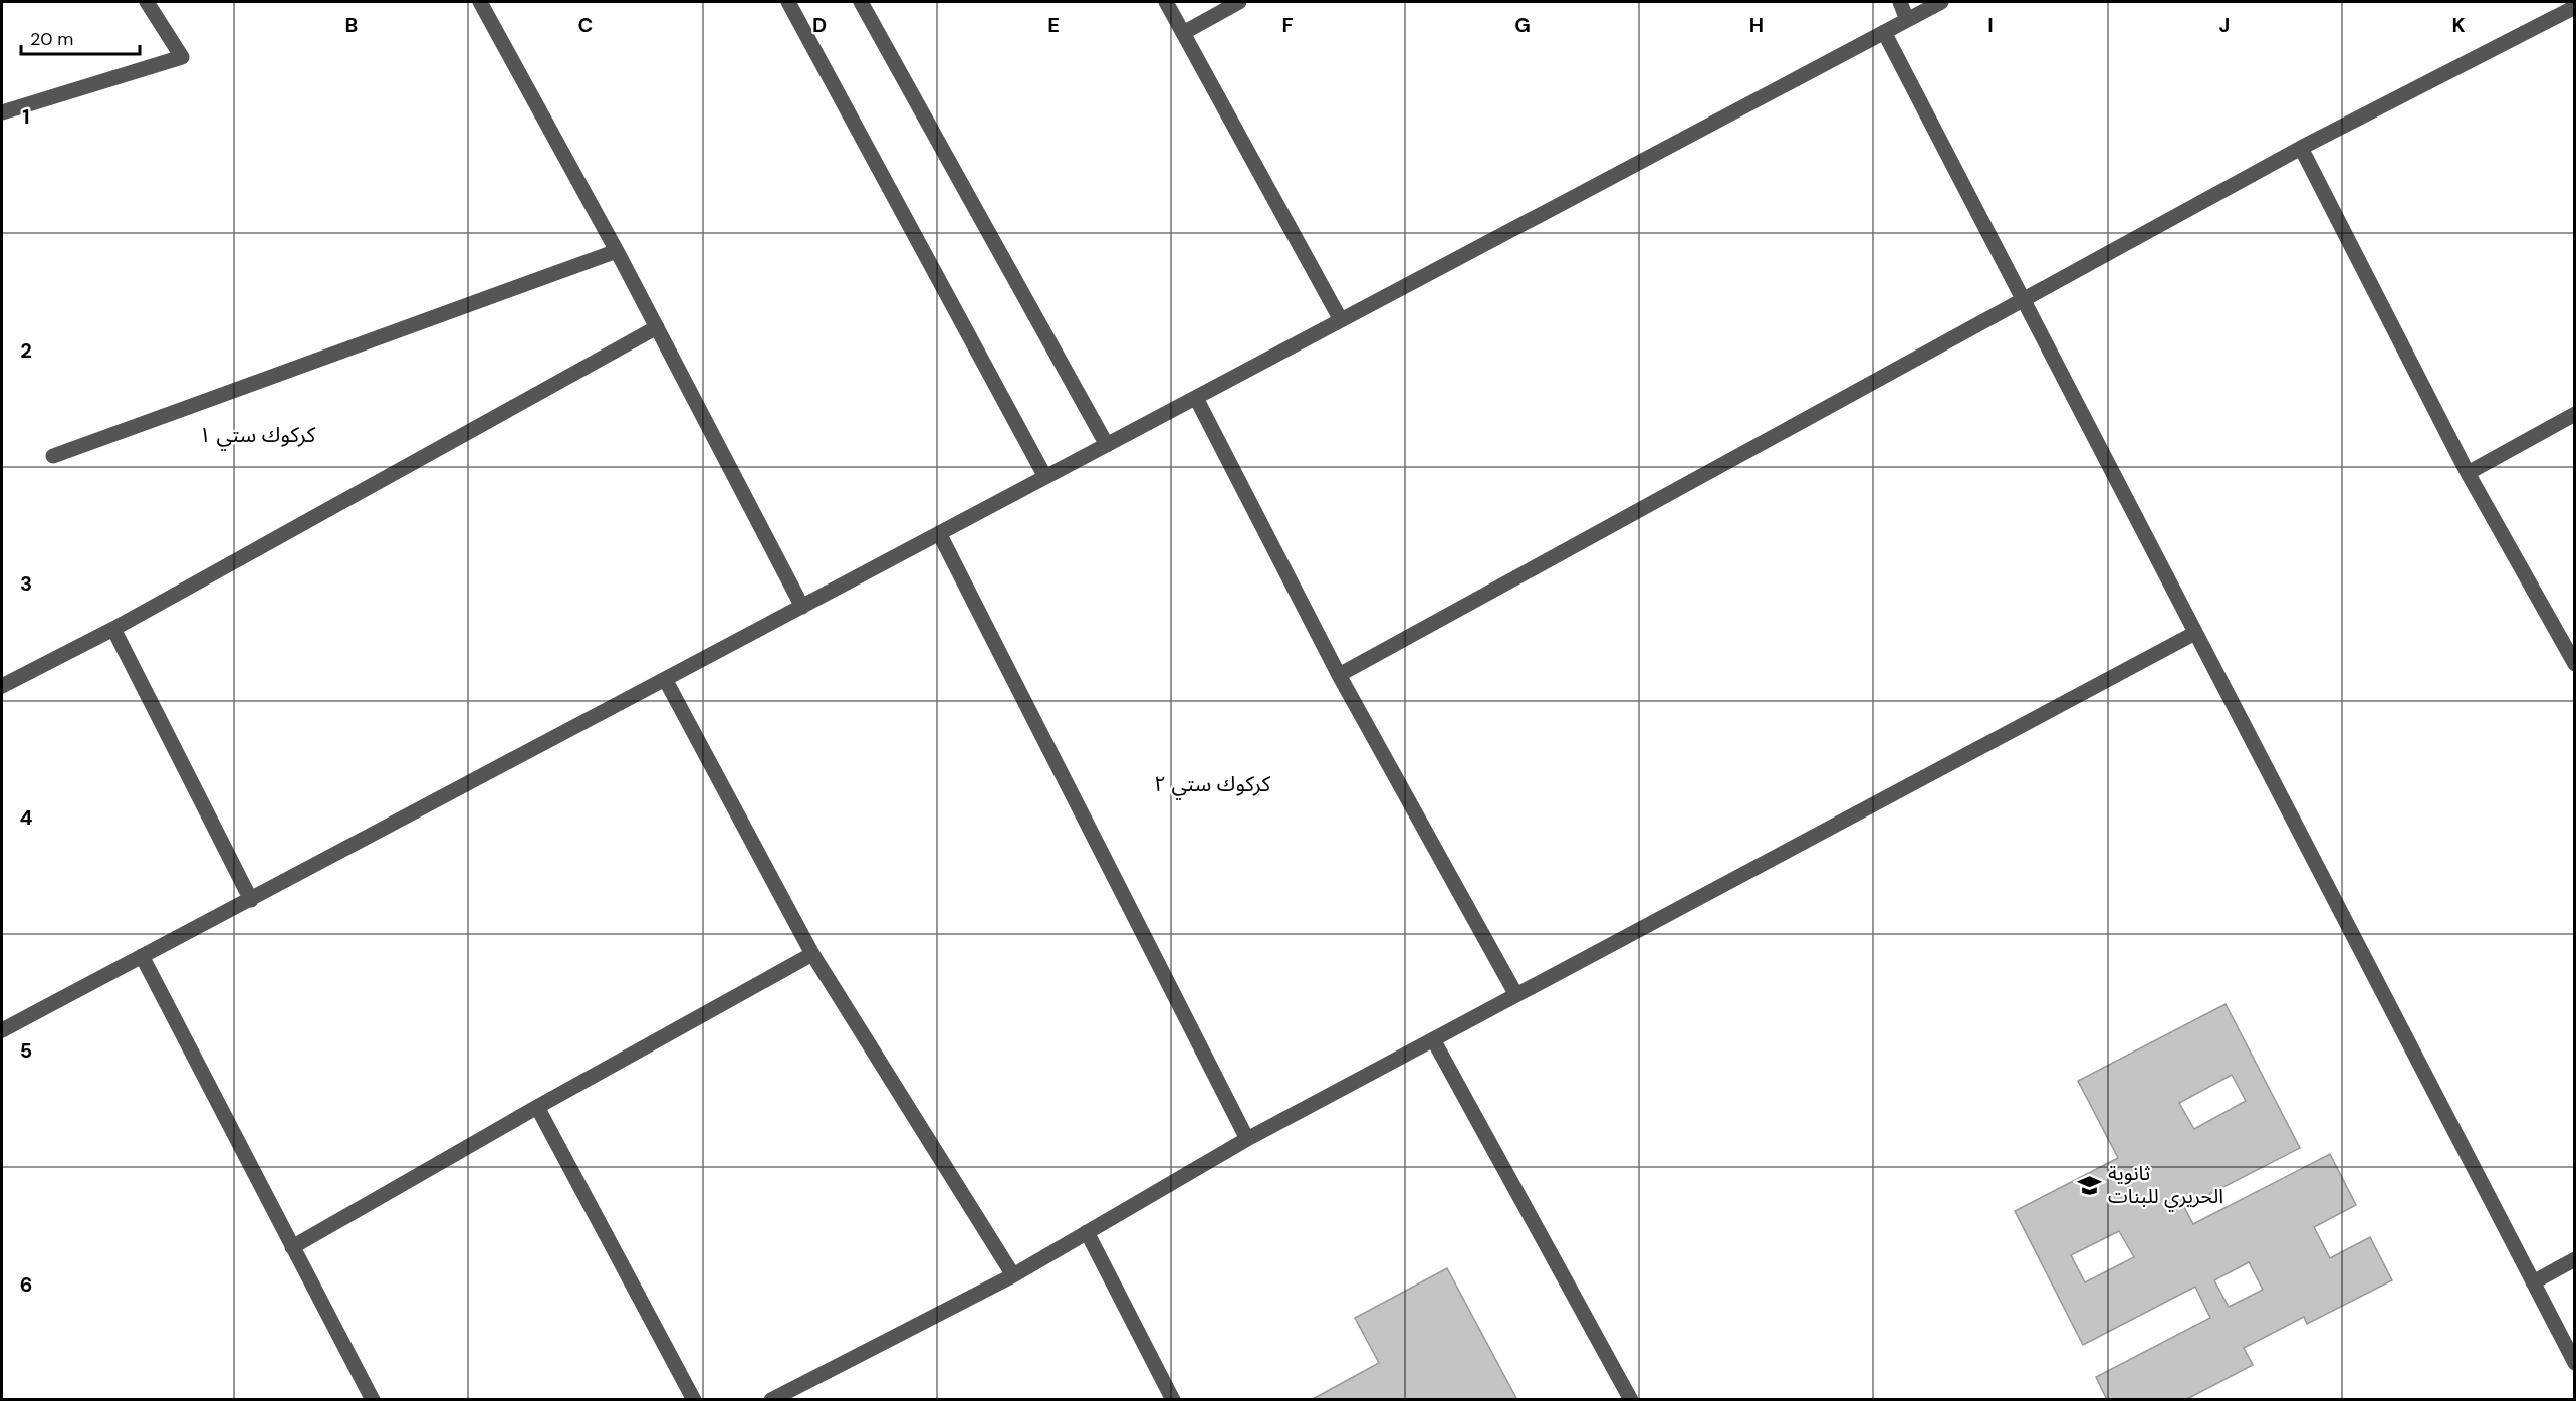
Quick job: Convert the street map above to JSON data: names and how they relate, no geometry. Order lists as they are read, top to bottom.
{
  "districts": ["كركوك ستي ١", "كركوك ستي ٢"],
  "places": {
    "school or university": ["ثانوية الحريري للبنات"]
  },
  "scale_bar": "20 m",
  "grid": {
    "columns": [
      "B",
      "C",
      "D",
      "E",
      "F",
      "G",
      "H",
      "I",
      "J",
      "K"
    ],
    "rows": [
      "1",
      "2",
      "3",
      "4",
      "5",
      "6"
    ]
  }
}
